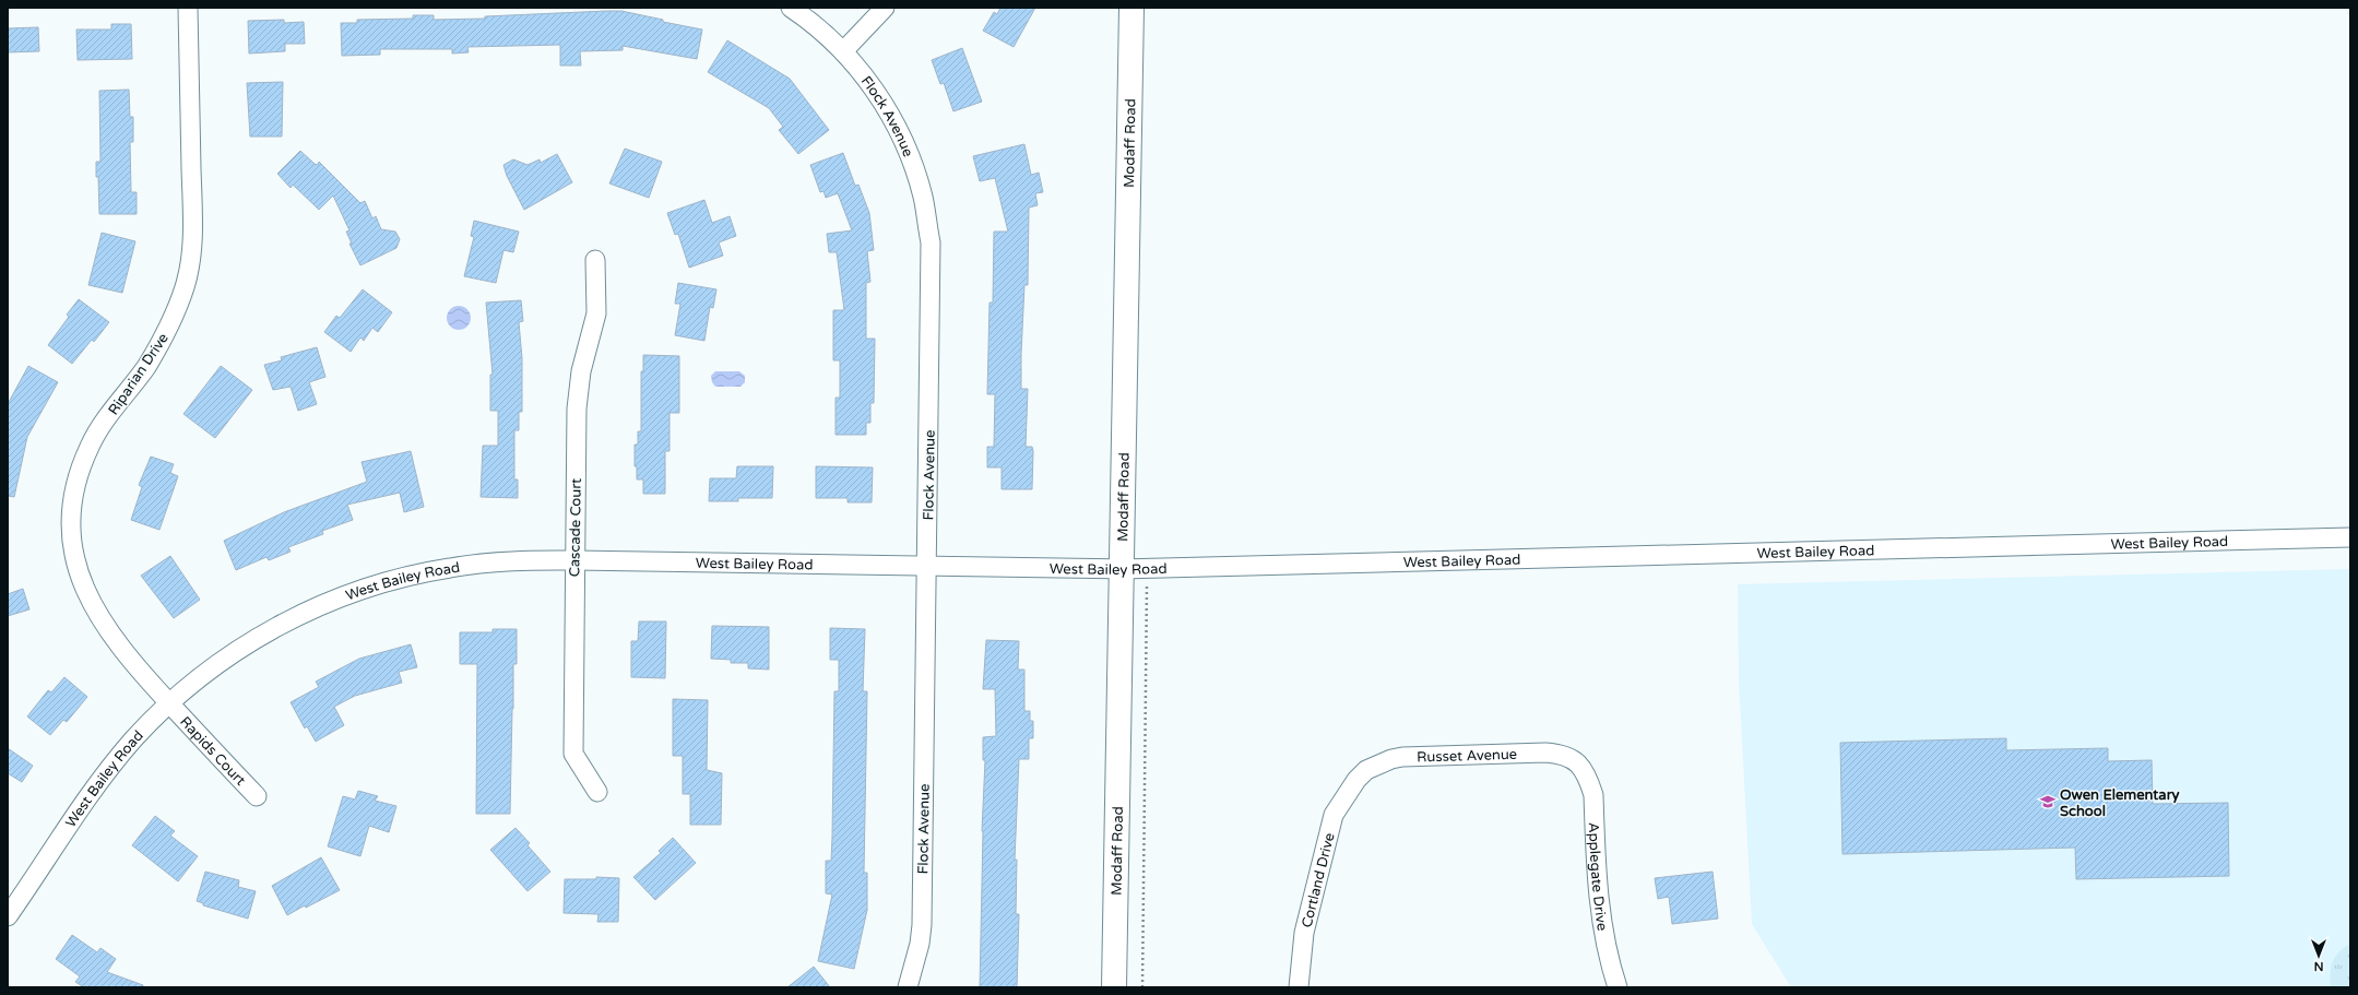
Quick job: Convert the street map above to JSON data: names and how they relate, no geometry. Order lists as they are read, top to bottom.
{
  "streets": {
    "street": [
      "Flock Avenue",
      "Modaff Road",
      "Riparian Drive",
      "Cascade Court",
      "West Bailey Road",
      "Rapids Court",
      "Russet Avenue",
      "Applegate Drive",
      "Cortland Drive"
    ]
  },
  "crossings": [
    ["Flock Avenue", "West Bailey Road"],
    ["Modaff Road", "West Bailey Road"],
    ["Riparian Drive", "West Bailey Road"],
    ["Riparian Drive", "Rapids Court"],
    ["Cascade Court", "West Bailey Road"],
    ["West Bailey Road", "Rapids Court"],
    ["Russet Avenue", "Applegate Drive"],
    ["Russet Avenue", "Cortland Drive"]
  ],
  "places": {
    "school or university": ["Owen Elementary School"]
  },
  "north": "bottom"
}
